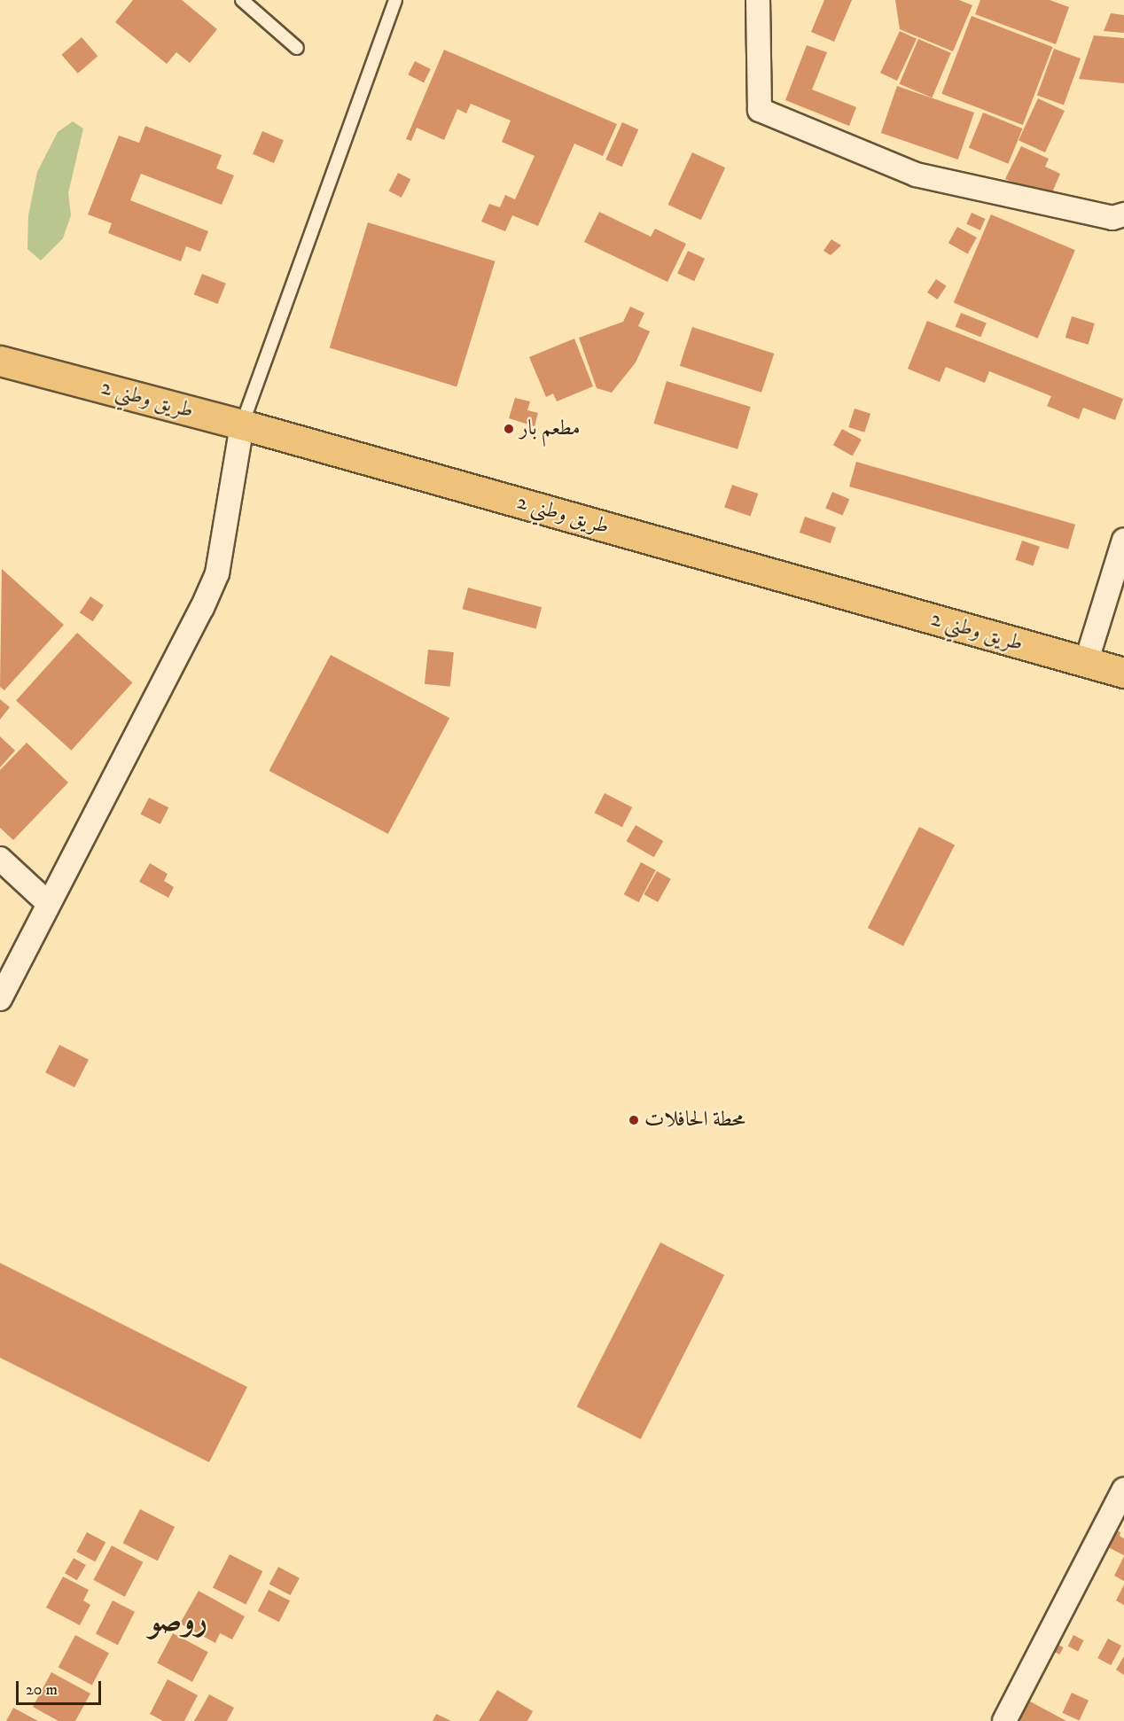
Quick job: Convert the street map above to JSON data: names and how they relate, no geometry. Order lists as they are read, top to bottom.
{
  "streets": {
    "highway": ["طريق وطني 2"]
  },
  "districts": ["روصو"],
  "places": ["مطعم بار", "محطة الحافلات"],
  "scale_bar": "20 m"
}
